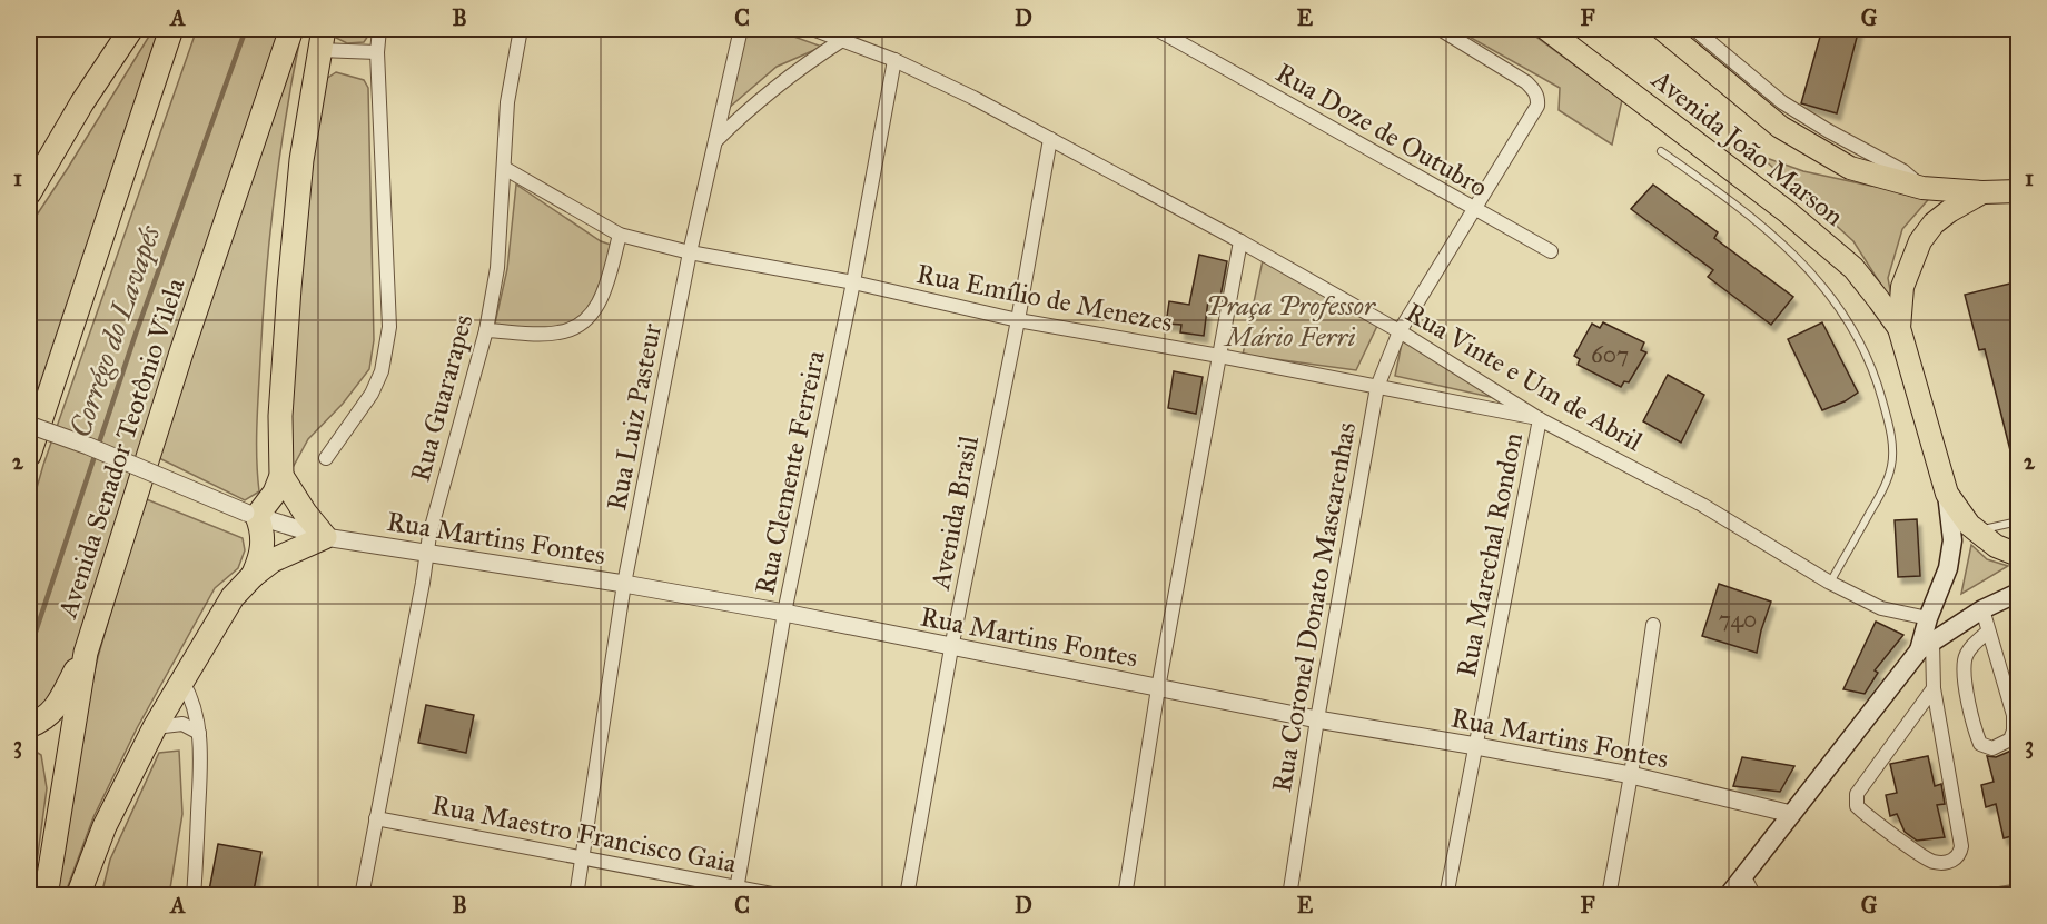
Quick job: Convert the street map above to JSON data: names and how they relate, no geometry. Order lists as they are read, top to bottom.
{
  "streets": {
    "highway": ["Avenida Senador Teotônio Vilela"],
    "main road": ["Avenida João Marson"],
    "street": [
      "Rua Doze de Outubro",
      "Rua Emílio de Menezes",
      "Rua Vinte e Um de Abril",
      "Rua Guararapes",
      "Rua Luiz Pasteur",
      "Rua Clemente Ferreira",
      "Avenida Brasil",
      "Rua Martins Fontes",
      "Rua Marechal Rondon",
      "Rua Coronel Donato Mascarenhas",
      "Rua Maestro Francisco Gaia"
    ]
  },
  "crossings": [
    ["Rua Doze de Outubro", "Rua Coronel Donato Mascarenhas"],
    ["Rua Emílio de Menezes", "Rua Vinte e Um de Abril"],
    ["Rua Emílio de Menezes", "Rua Guararapes"],
    ["Rua Emílio de Menezes", "Rua Luiz Pasteur"],
    ["Rua Emílio de Menezes", "Rua Clemente Ferreira"],
    ["Rua Emílio de Menezes", "Avenida Brasil"],
    ["Rua Emílio de Menezes", "Rua Marechal Rondon"],
    ["Rua Emílio de Menezes", "Rua Coronel Donato Mascarenhas"],
    ["Rua Vinte e Um de Abril", "Rua Clemente Ferreira"],
    ["Rua Vinte e Um de Abril", "Avenida Brasil"],
    ["Rua Vinte e Um de Abril", "Rua Marechal Rondon"],
    ["Rua Vinte e Um de Abril", "Rua Coronel Donato Mascarenhas"],
    ["Rua Guararapes", "Rua Martins Fontes"],
    ["Rua Guararapes", "Rua Maestro Francisco Gaia"],
    ["Rua Luiz Pasteur", "Rua Martins Fontes"],
    ["Rua Luiz Pasteur", "Rua Maestro Francisco Gaia"],
    ["Rua Clemente Ferreira", "Rua Martins Fontes"],
    ["Rua Clemente Ferreira", "Rua Maestro Francisco Gaia"],
    ["Avenida Brasil", "Rua Martins Fontes"],
    ["Rua Martins Fontes", "Rua Marechal Rondon"],
    ["Rua Martins Fontes", "Rua Coronel Donato Mascarenhas"]
  ],
  "water": ["Corrégo do Lavapés"],
  "parks": ["Praça Professor Mário Ferri"],
  "house_numbers": ["607", "740"],
  "grid": {
    "columns": [
      "A",
      "B",
      "C",
      "D",
      "E",
      "F",
      "G"
    ],
    "rows": ["1", "2", "3"]
  }
}
